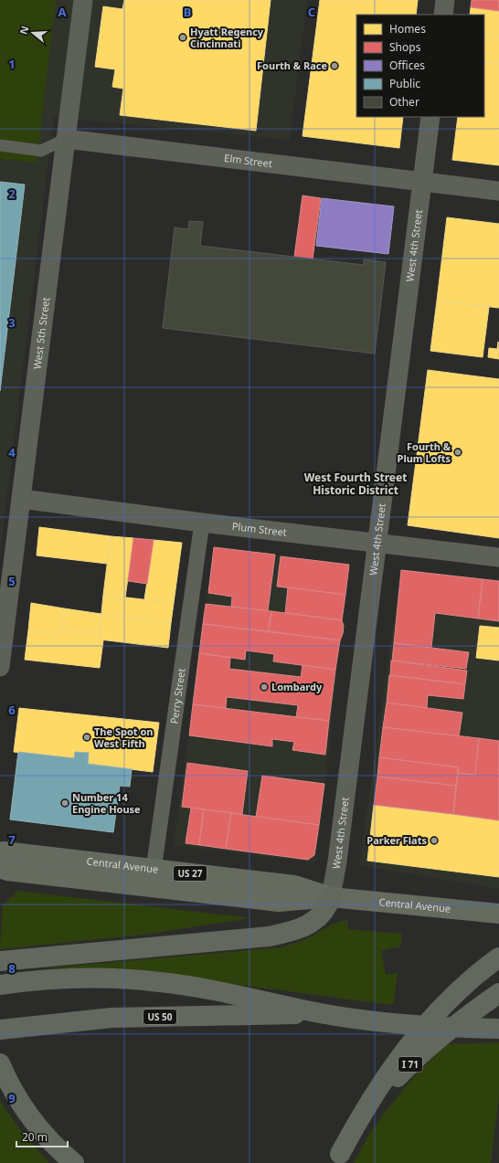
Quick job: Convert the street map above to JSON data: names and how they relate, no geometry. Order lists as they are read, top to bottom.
{
  "streets": {
    "highway": ["US 50", "I 71"],
    "main road": ["Central Avenue", "US 27"],
    "street": [
      "Elm Street",
      "West 4th Street",
      "West 5th Street",
      "Plum Street",
      "Perry Street"
    ]
  },
  "crossings": [
    ["Elm Street", "West 4th Street"],
    ["Elm Street", "West 5th Street"],
    ["West 4th Street", "Plum Street"],
    ["West 4th Street", "Central Avenue"],
    ["West 5th Street", "Plum Street"],
    ["Plum Street", "Perry Street"],
    ["Perry Street", "Central Avenue"]
  ],
  "districts": ["West Fourth Street Historic District"],
  "places": [
    "Hyatt Regency Cincinnati",
    "Fourth & Race",
    "Fourth & Plum Lofts",
    "Lombardy",
    "The Spot on West Fifth",
    "Number 14 Engine House",
    "Parker Flats"
  ],
  "legend": [
    "Homes",
    "Shops",
    "Offices",
    "Public",
    "Other"
  ],
  "scale_bar": "20 m",
  "north": "left",
  "grid": {
    "columns": ["A", "B", "C"],
    "rows": [
      "1",
      "2",
      "3",
      "4",
      "5",
      "6",
      "7",
      "8",
      "9"
    ]
  }
}
